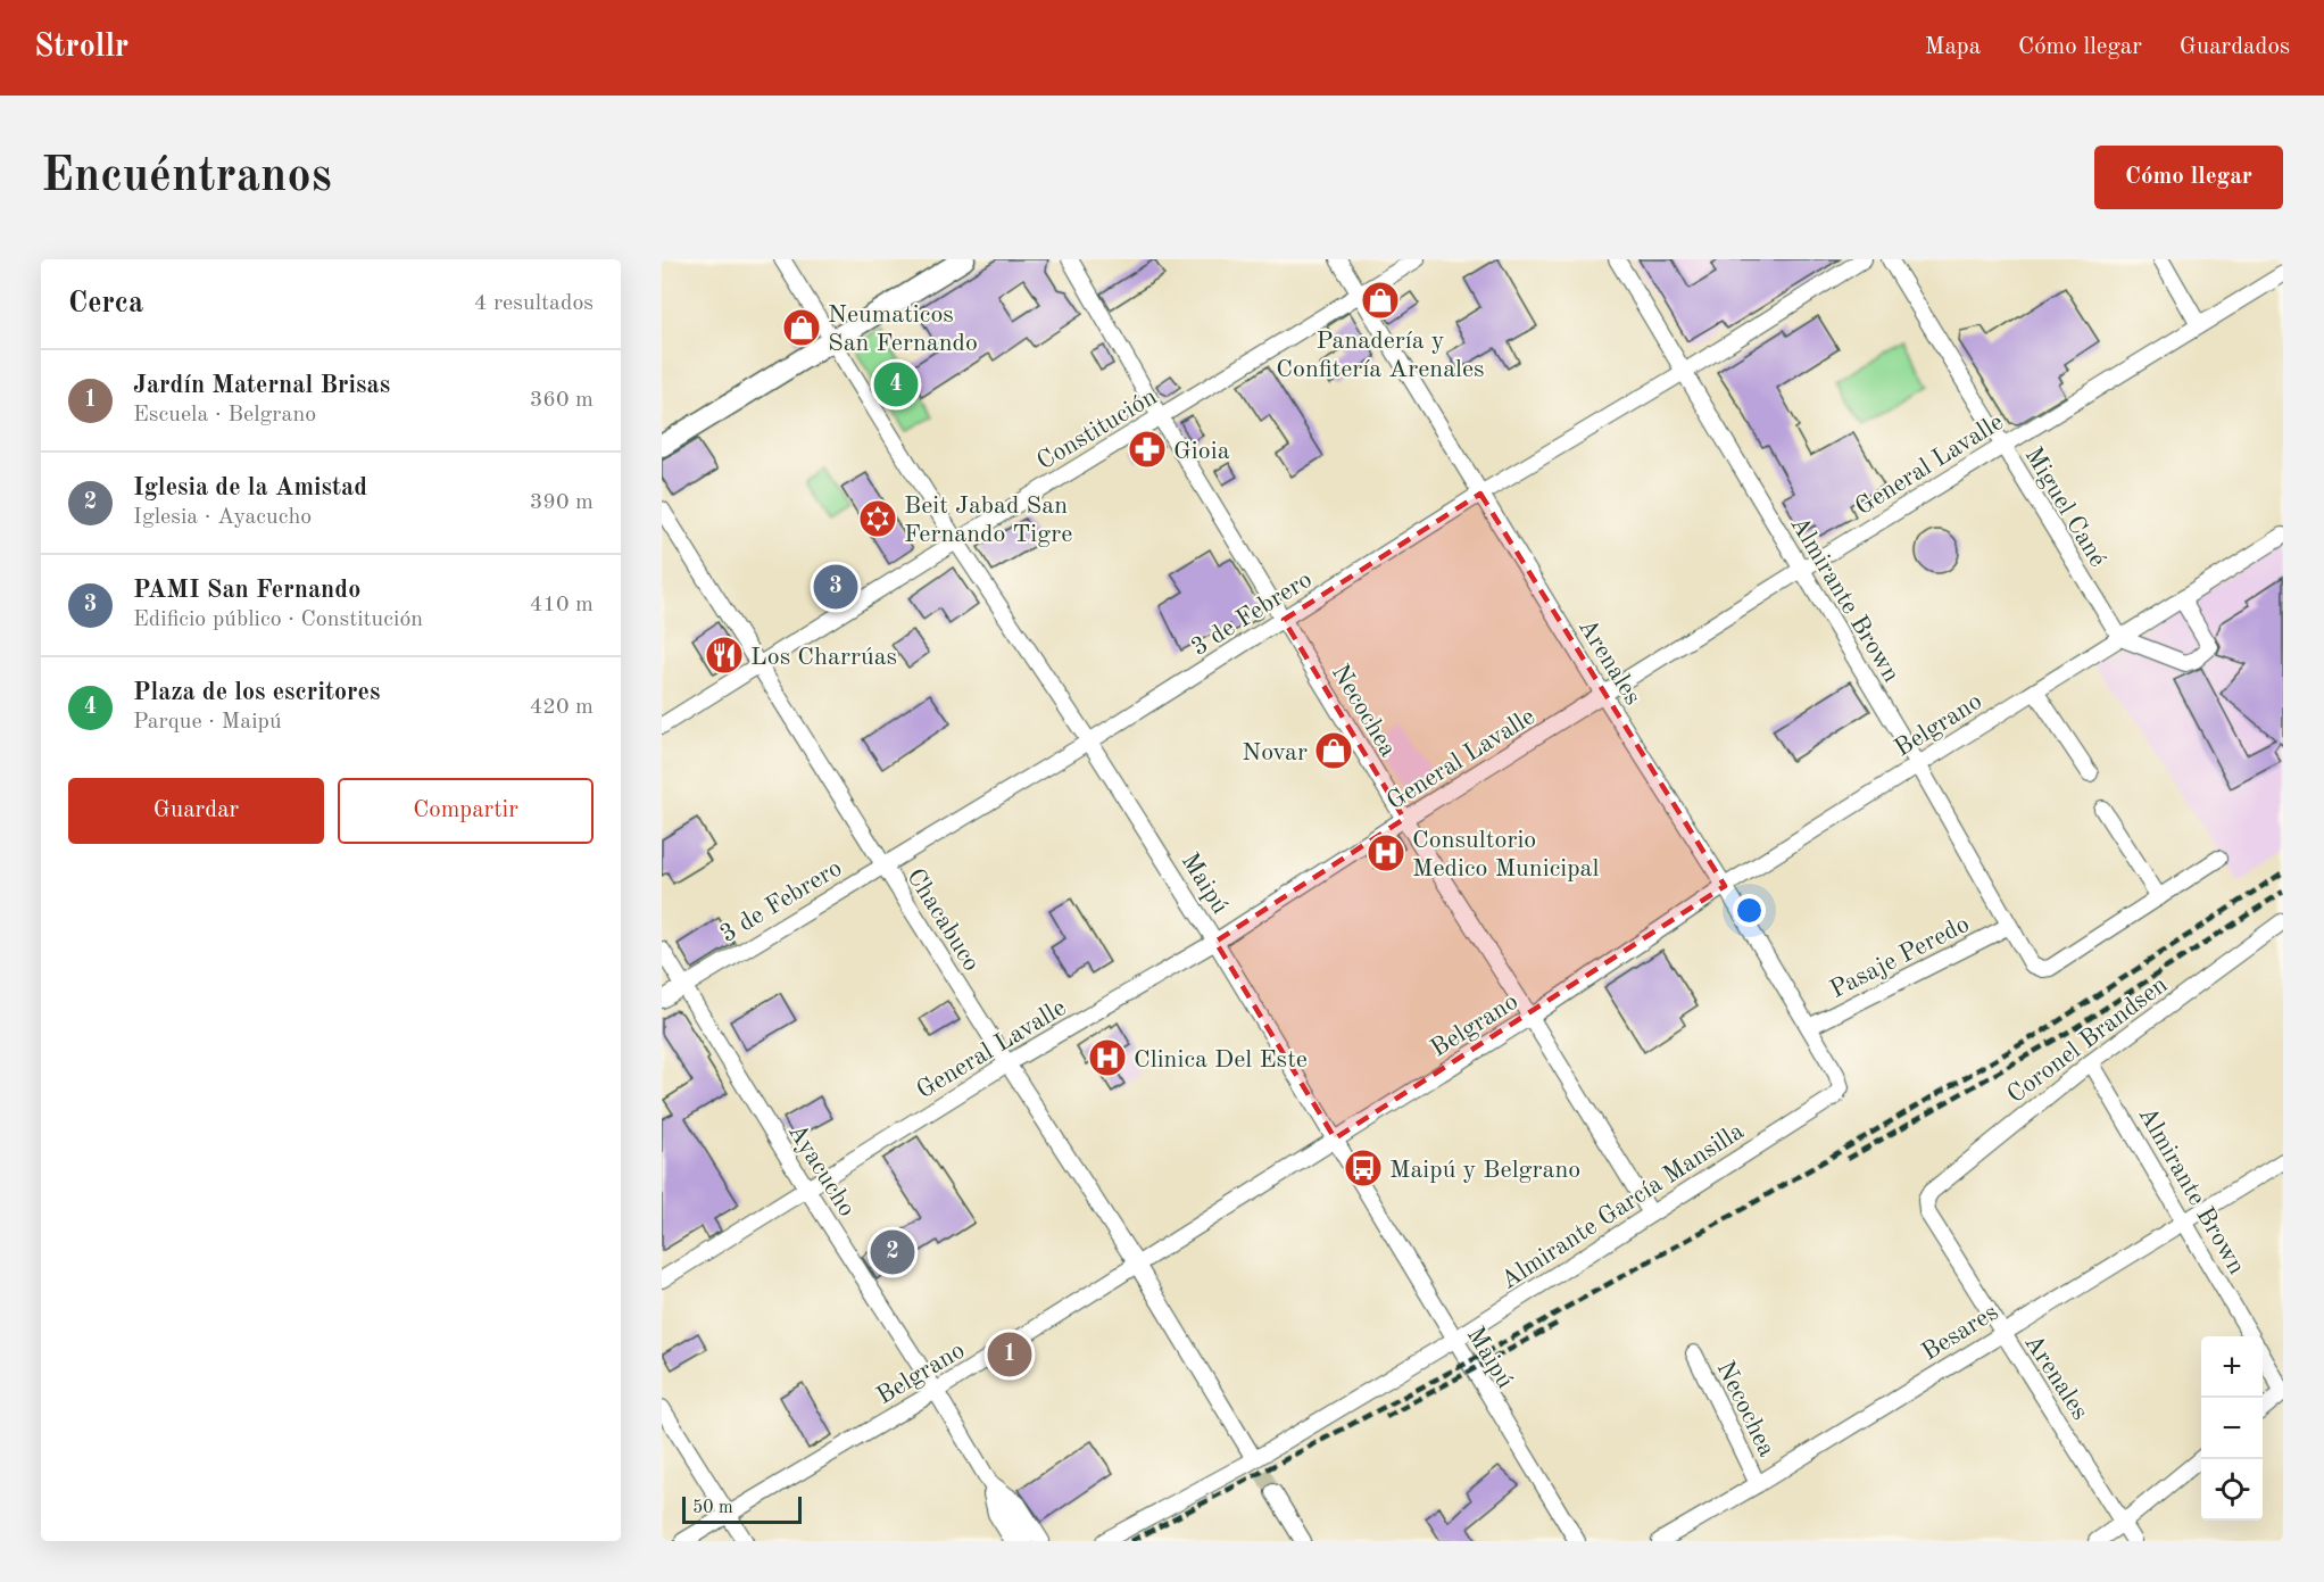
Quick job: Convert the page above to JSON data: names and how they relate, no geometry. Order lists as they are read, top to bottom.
{
  "streets": {
    "street": [
      "Constitución",
      "General Lavalle",
      "Miguel Cané",
      "Almirante Brown",
      "3 de Febrero",
      "Arenales",
      "Necochea",
      "Belgrano",
      "Maipú",
      "Chacabuco",
      "Pasaje Peredo",
      "Coronel Brandsen",
      "Ayacucho",
      "Almirante García Mansilla",
      "Besares"
    ]
  },
  "crossings": [
    ["Constitución", "Arenales"],
    ["Constitución", "Necochea"],
    ["Constitución", "Maipú"],
    ["Constitución", "Chacabuco"],
    ["General Lavalle", "Miguel Cané"],
    ["General Lavalle", "Almirante Brown"],
    ["General Lavalle", "Arenales"],
    ["General Lavalle", "Necochea"],
    ["General Lavalle", "Maipú"],
    ["General Lavalle", "Chacabuco"],
    ["General Lavalle", "Ayacucho"],
    ["Miguel Cané", "Belgrano"],
    ["Almirante Brown", "3 de Febrero"],
    ["Almirante Brown", "Belgrano"],
    ["Almirante Brown", "Pasaje Peredo"],
    ["Almirante Brown", "Coronel Brandsen"],
    ["Almirante Brown", "Besares"],
    ["3 de Febrero", "Arenales"],
    ["3 de Febrero", "Necochea"],
    ["3 de Febrero", "Maipú"],
    ["3 de Febrero", "Chacabuco"],
    ["3 de Febrero", "Ayacucho"],
    ["Arenales", "Belgrano"],
    ["Arenales", "Pasaje Peredo"],
    ["Arenales", "Coronel Brandsen"],
    ["Arenales", "Almirante García Mansilla"],
    ["Arenales", "Besares"],
    ["Necochea", "Belgrano"],
    ["Necochea", "Almirante García Mansilla"],
    ["Necochea", "Besares"],
    ["Belgrano", "Maipú"],
    ["Belgrano", "Chacabuco"],
    ["Belgrano", "Ayacucho"],
    ["Maipú", "Almirante García Mansilla"],
    ["Chacabuco", "Almirante García Mansilla"]
  ],
  "places": {
    "shop": ["Panadería y Confitería Arenales", "Neumaticos San Fernando", "Novar"],
    "pharmacy": ["Gioia"],
    "synagogue": ["Beit Jabad San Fernando Tigre"],
    "restaurant": ["Los Charrúas"],
    "hospital": ["Consultorio Medico Municipal", "Clinica Del Este"],
    "bus stop": ["Maipú y Belgrano"]
  },
  "scale_bar": "50 m",
  "page": {
    "header": "Strollr",
    "nav": ["Mapa", "Cómo llegar", "Guardados"],
    "buttons": [
      "Cómo llegar",
      ["Guardar", "Compartir"]
    ],
    "title": "Encuéntranos",
    "heading": ["Cerca", "4 resultados"],
    "list": [
      {
        "mark": "1",
        "name": "Jardín Maternal Brisas",
        "note": "Escuela · Belgrano",
        "value": "360 m"
      },
      {
        "mark": "2",
        "name": "Iglesia de la Amistad",
        "note": "Iglesia · Ayacucho",
        "value": "390 m"
      },
      {
        "mark": "3",
        "name": "PAMI San Fernando",
        "note": "Edificio público · Constitución",
        "value": "410 m"
      },
      {
        "mark": "4",
        "name": "Plaza de los escritores",
        "note": "Parque · Maipú",
        "value": "420 m"
      }
    ],
    "pins": [
      "4",
      "3",
      "2",
      "1"
    ],
    "map_buttons": ["+", "−"],
    "scale": "50 m"
  }
}
